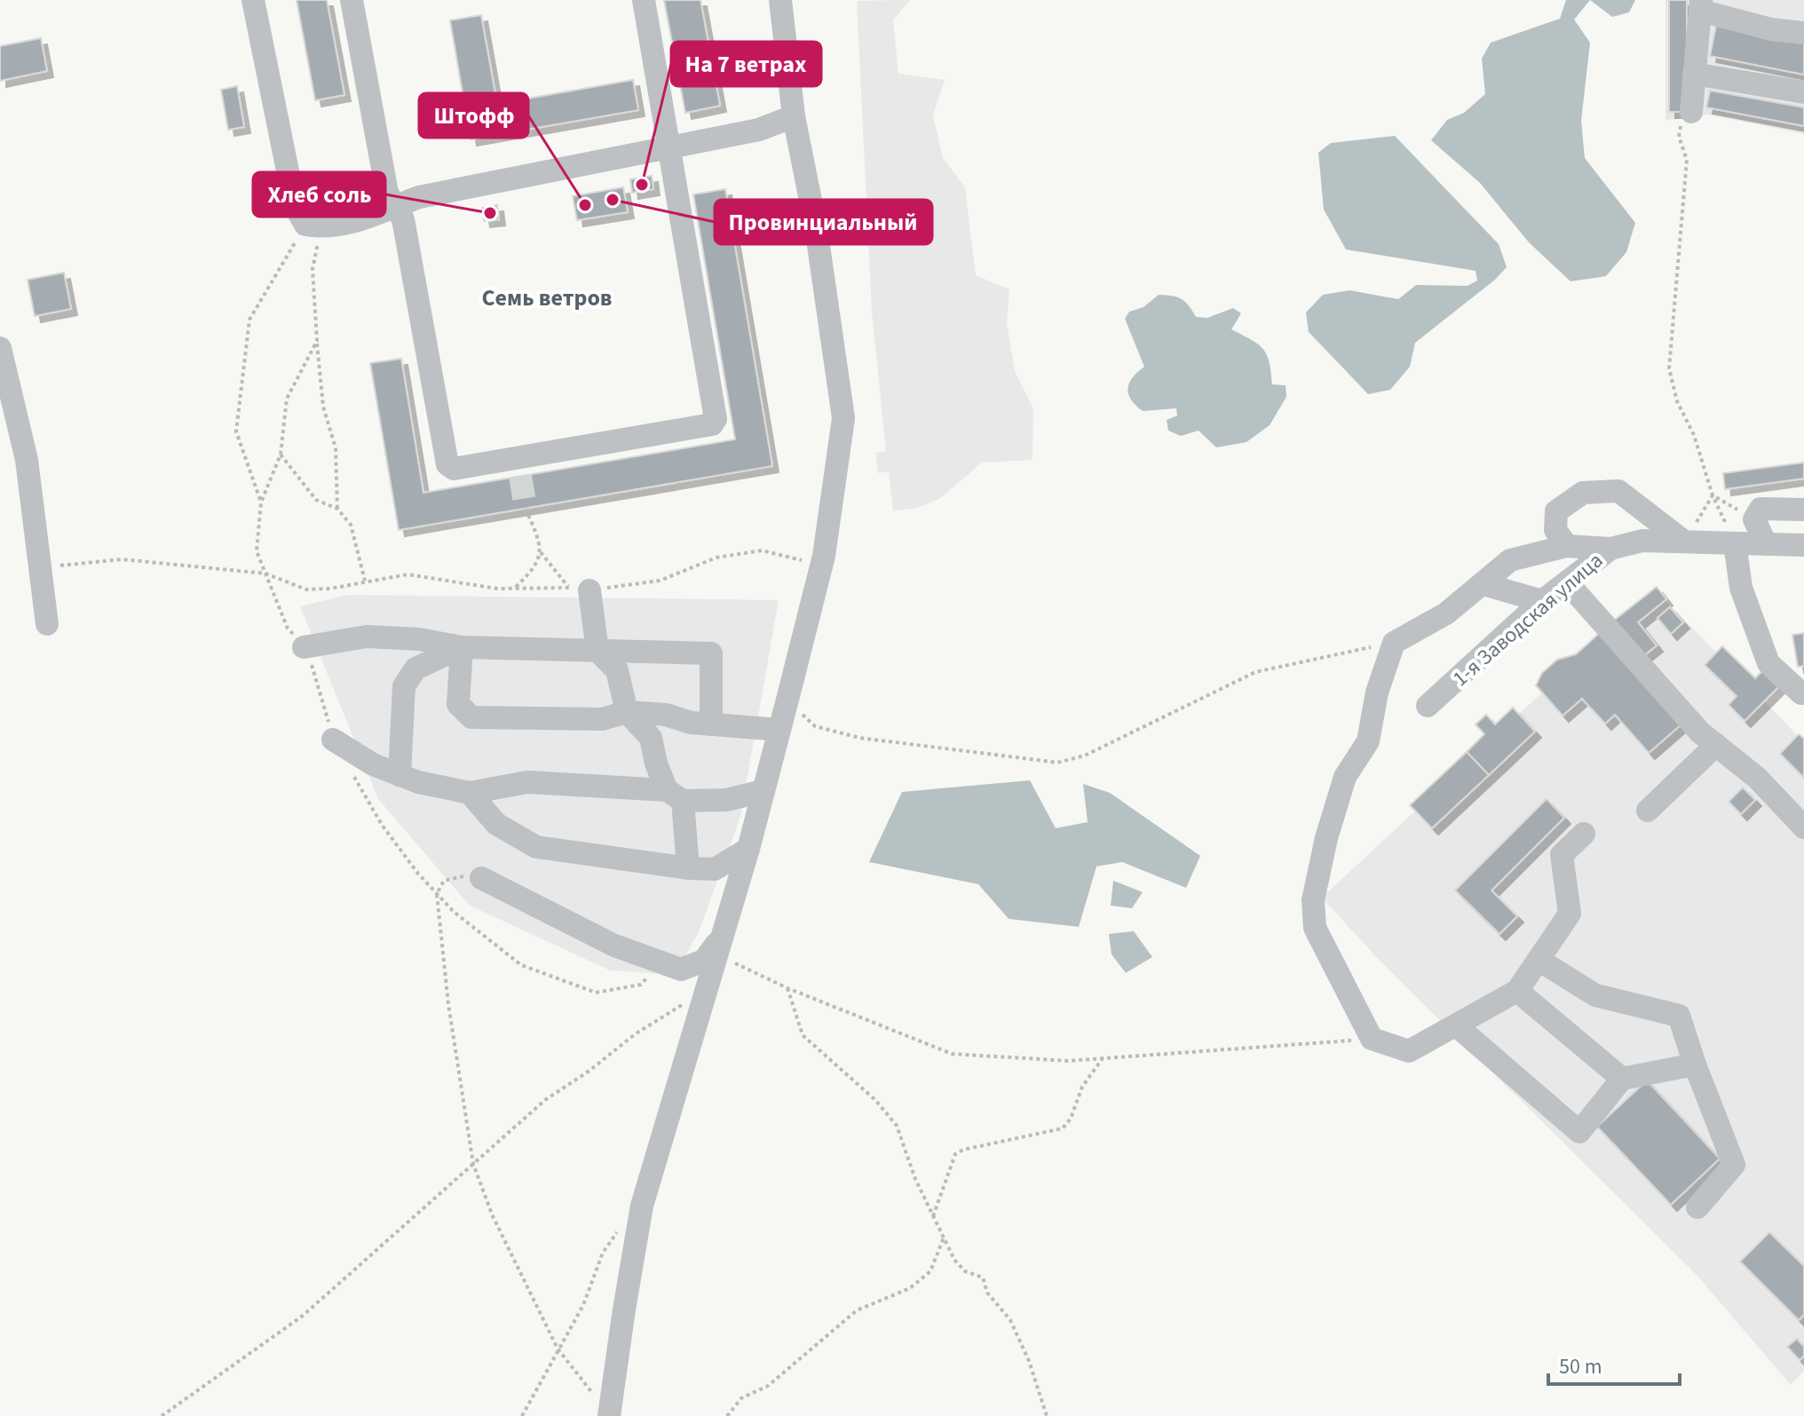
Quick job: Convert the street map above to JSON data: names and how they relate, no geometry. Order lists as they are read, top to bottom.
{
  "streets": {
    "street": ["1-я Заводская улица"]
  },
  "districts": ["Семь ветров"],
  "places": [
    "На 7 ветрах",
    "Провинциальный",
    "Штофф",
    "Хлеб соль"
  ],
  "scale_bar": "50 m"
}
